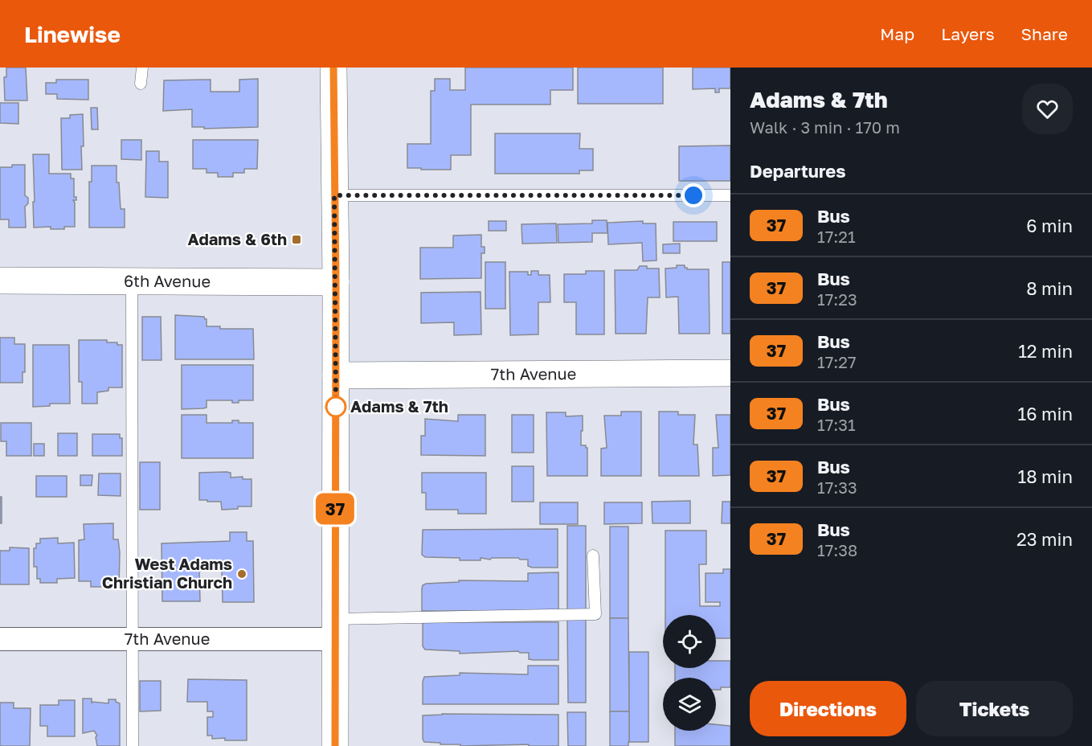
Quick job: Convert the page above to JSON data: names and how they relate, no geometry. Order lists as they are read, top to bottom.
{
  "streets": {
    "street": ["6th Avenue", "7th Avenue"]
  },
  "places": {
    "transit": ["Adams & 6th"],
    "other": ["Adams & 7th", "West Adams Christian Church"]
  },
  "lines": ["bus line 37"],
  "page": {
    "header": "Linewise",
    "nav": ["Map", "Layers", "Share"],
    "on_map": "37",
    "heading": [
      ["Adams & 7th", "Walk · 3 min · 170 m"],
      "Departures"
    ],
    "list": [
      {
        "mark": "37",
        "name": "Bus",
        "note": "17:21",
        "value": "6 min"
      },
      {
        "mark": "37",
        "name": "Bus",
        "note": "17:23",
        "value": "8 min"
      },
      {
        "mark": "37",
        "name": "Bus",
        "note": "17:27",
        "value": "12 min"
      },
      {
        "mark": "37",
        "name": "Bus",
        "note": "17:31",
        "value": "16 min"
      },
      {
        "mark": "37",
        "name": "Bus",
        "note": "17:33",
        "value": "18 min"
      },
      {
        "mark": "37",
        "name": "Bus",
        "note": "17:38",
        "value": "23 min"
      }
    ],
    "buttons": ["Directions", "Tickets"]
  }
}
